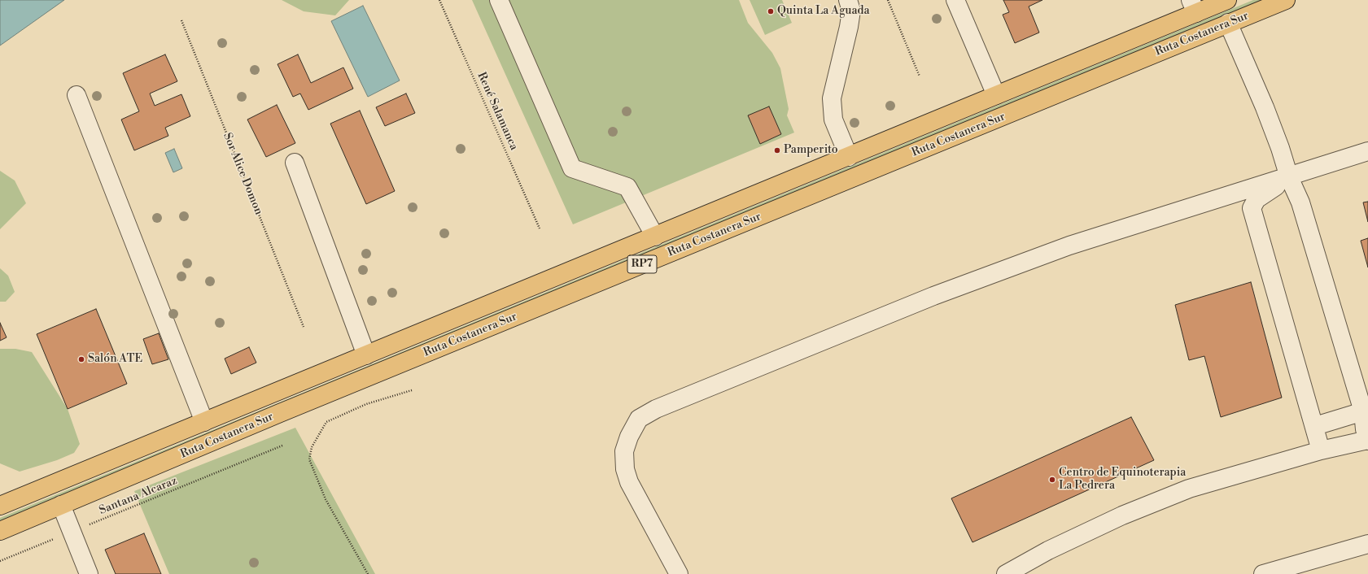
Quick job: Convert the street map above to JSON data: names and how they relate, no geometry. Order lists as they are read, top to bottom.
{
  "streets": {
    "main road": ["Ruta Costanera Sur", "RP7"],
    "path": ["René Salamanca", "Sor Alice Domon", "Santana Alcaraz"]
  },
  "places": [
    "Quinta La Aguada",
    "Pamperito",
    "Salón ATE",
    "Centro de Equinoterapia La Pedrera"
  ]
}
